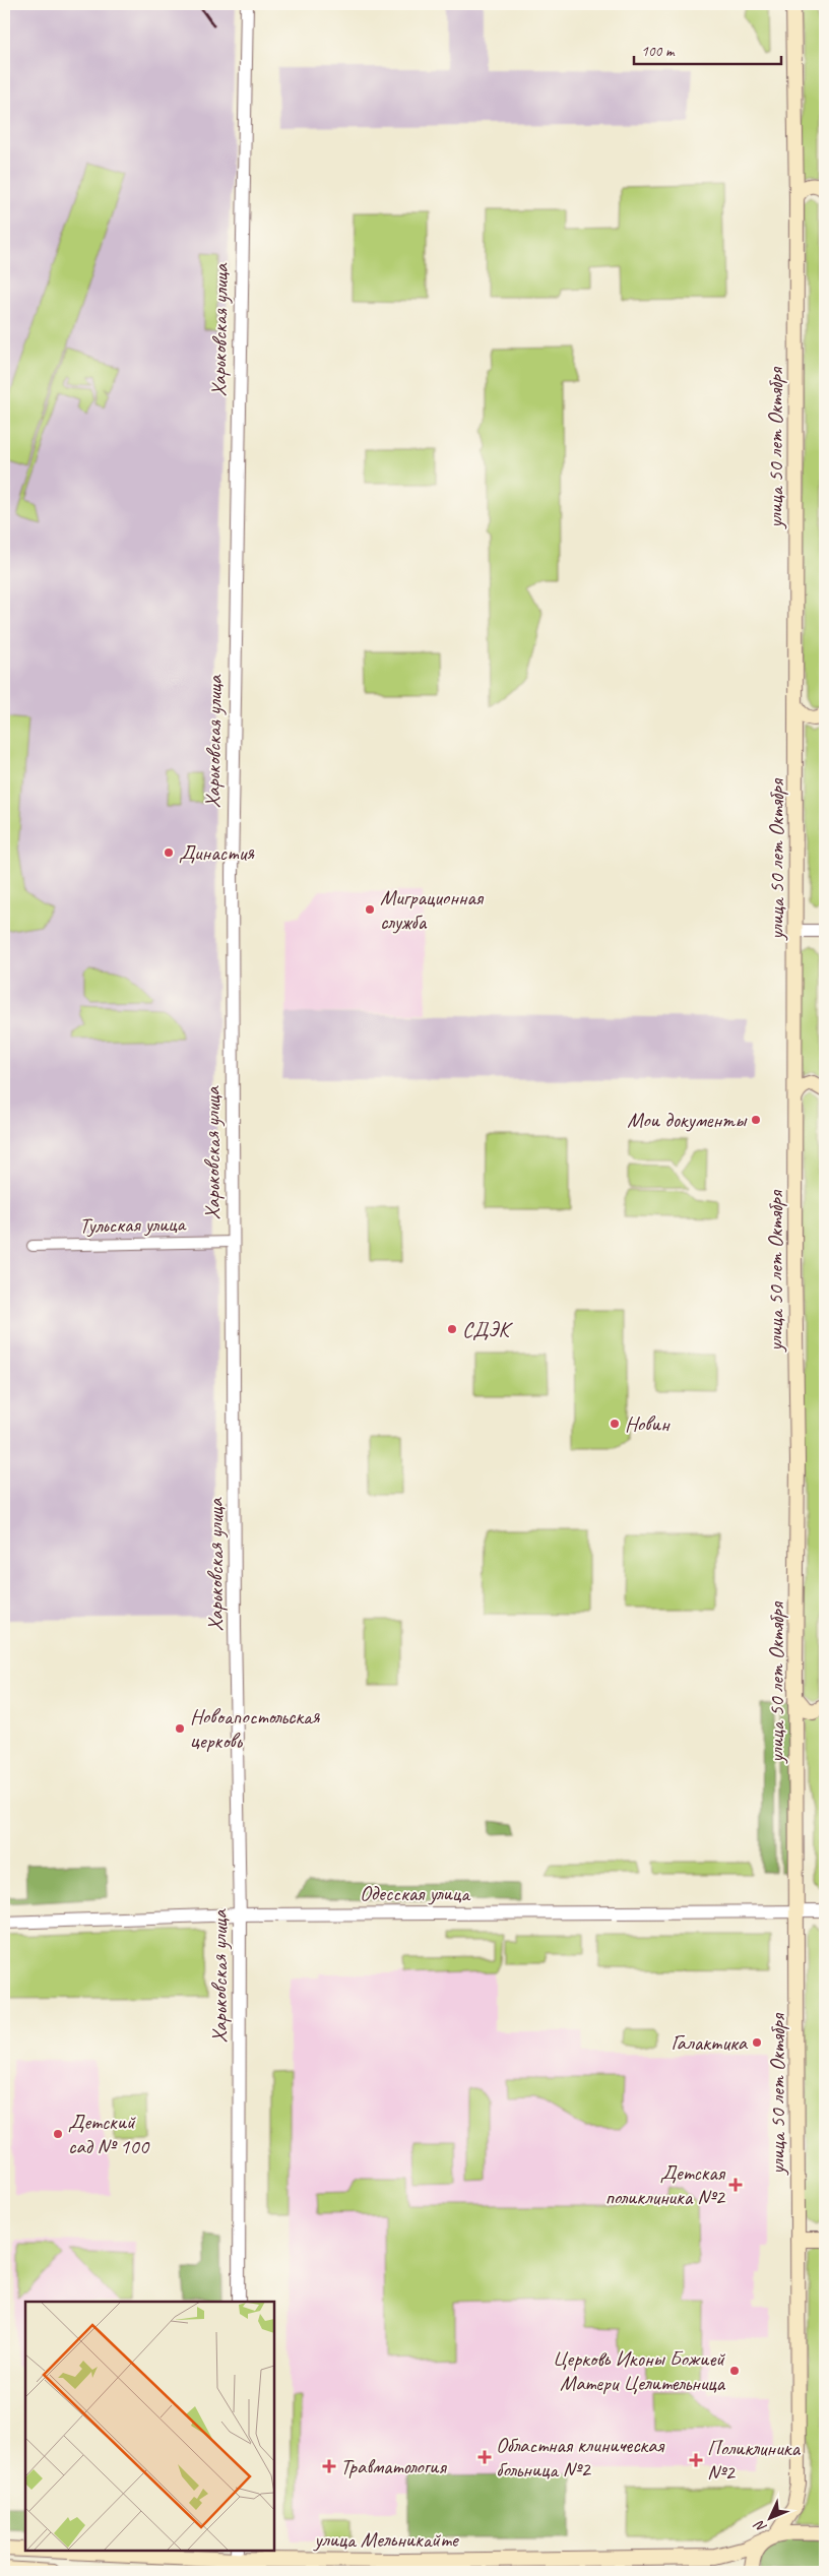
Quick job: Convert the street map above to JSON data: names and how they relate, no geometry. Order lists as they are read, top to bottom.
{
  "streets": {
    "main road": ["улица 50 лет Октября", "улица Мельникайте"],
    "street": ["Харьковская улица", "Тульская улица", "Одесская улица"]
  },
  "crossings": [
    ["Харьковская улица", "Тульская улица"],
    ["Харьковская улица", "Одесская улица"],
    ["улица 50 лет Октября", "Одесская улица"],
    ["улица 50 лет Октября", "улица Мельникайте"]
  ],
  "places": {
    "other": [
      "Династия",
      "Миграционная служба",
      "Мои документы",
      "СДЭК",
      "Новин",
      "Новоапостольская церковь",
      "Галактика",
      "Детский сад № 100",
      "Церковь Иконы Божией Матери Целительница"
    ],
    "health": [
      "Детская поликлиника №2",
      "Областная клиническая больница №2",
      "Поликлиника №2",
      "Травматология"
    ]
  },
  "scale_bar": "100 m",
  "north": "bottom left"
}
